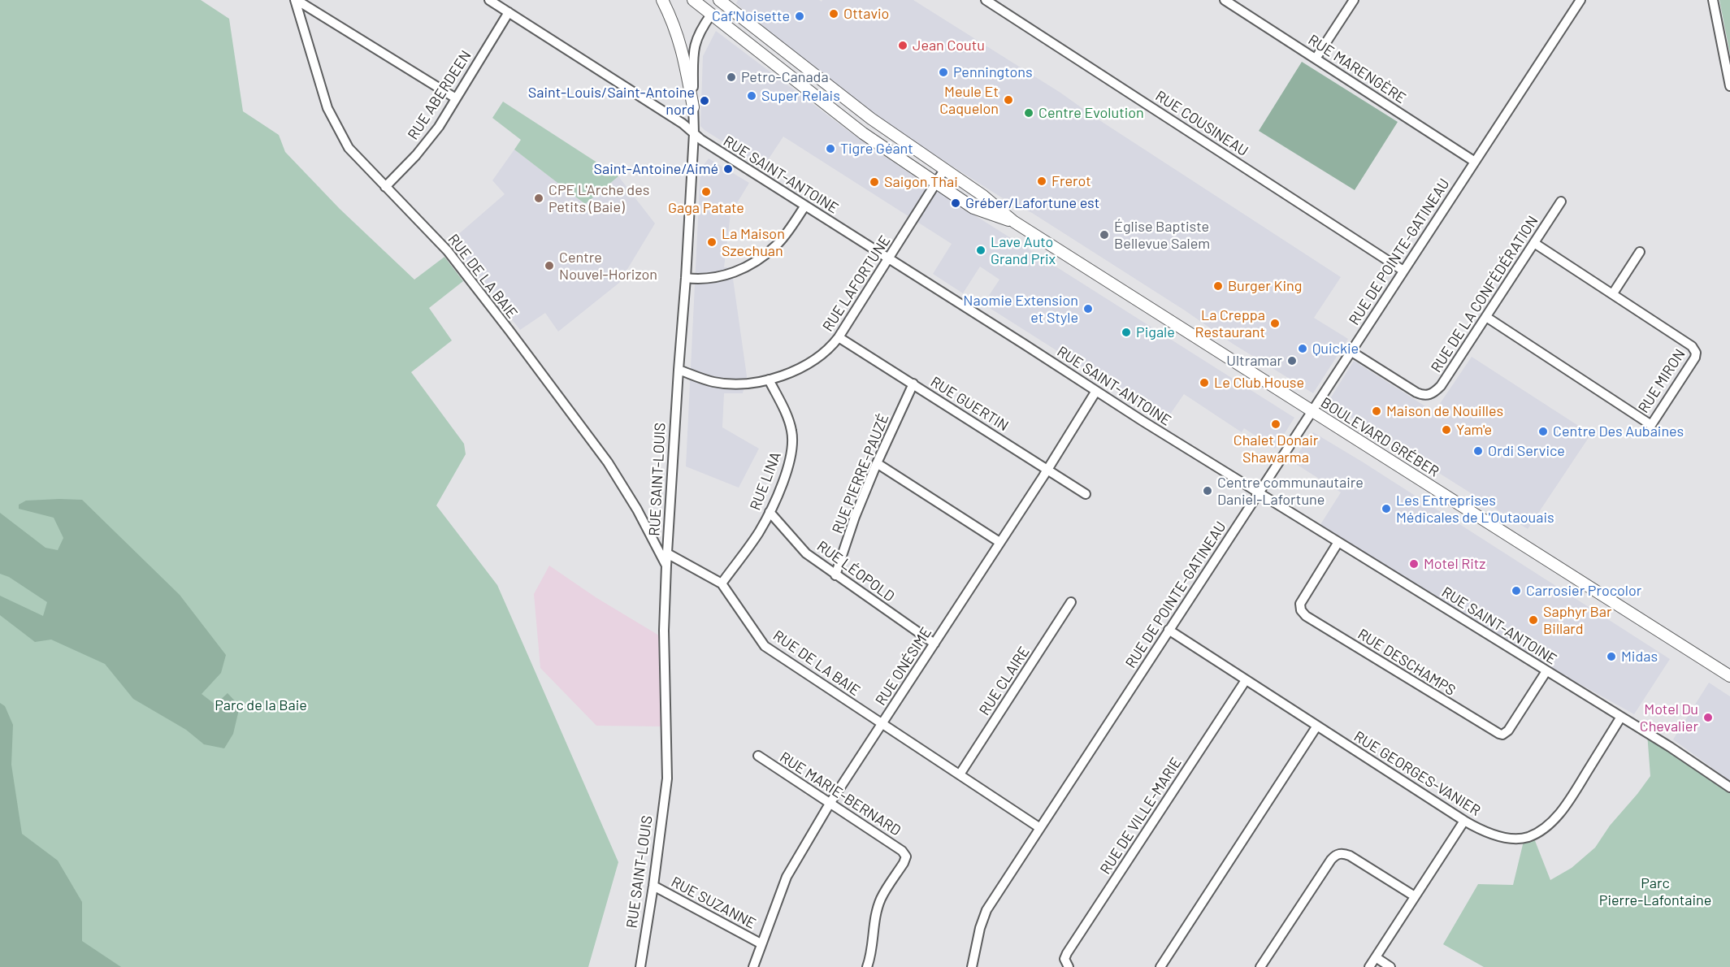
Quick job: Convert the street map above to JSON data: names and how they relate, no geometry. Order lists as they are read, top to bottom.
{
  "streets": {
    "main road": ["BOULEVARD GRÉBER", "RUE SAINT-LOUIS"],
    "street": [
      "RUE MARENGÈRE",
      "RUE ABERDEEN",
      "RUE COUSINEAU",
      "RUE SAINT-ANTOINE",
      "RUE DE POINTE-GATINEAU",
      "RUE DE LA BAIE",
      "RUE LAFORTUNE",
      "RUE DE LA CONFÉDÉRATION",
      "RUE MIRON",
      "RUE GUERTIN",
      "RUE PIERRE-PAUZÉ",
      "RUE LINA",
      "RUE LÉOPOLD",
      "RUE DESCHAMPS",
      "RUE ONÉSIME",
      "RUE CLAIRE",
      "RUE GEORGES-VANIER",
      "RUE MARIE-BERNARD",
      "RUE DE VILLE-MARIE",
      "RUE SUZANNE"
    ]
  },
  "crossings": [
    ["RUE MARENGÈRE", "RUE DE POINTE-GATINEAU"],
    ["RUE ABERDEEN", "RUE SAINT-ANTOINE"],
    ["RUE ABERDEEN", "RUE DE LA BAIE"],
    ["RUE COUSINEAU", "RUE DE POINTE-GATINEAU"],
    ["RUE SAINT-ANTOINE", "RUE DE POINTE-GATINEAU"],
    ["RUE SAINT-ANTOINE", "RUE LAFORTUNE"],
    ["RUE SAINT-ANTOINE", "RUE SAINT-LOUIS"],
    ["RUE SAINT-ANTOINE", "RUE DESCHAMPS"],
    ["RUE SAINT-ANTOINE", "RUE ONÉSIME"],
    ["RUE SAINT-ANTOINE", "RUE GEORGES-VANIER"],
    ["RUE DE POINTE-GATINEAU", "RUE DE LA BAIE"],
    ["RUE DE POINTE-GATINEAU", "RUE DE LA CONFÉDÉRATION"],
    ["RUE DE POINTE-GATINEAU", "BOULEVARD GRÉBER"],
    ["RUE DE POINTE-GATINEAU", "RUE GEORGES-VANIER"],
    ["RUE DE LA BAIE", "RUE SAINT-LOUIS"],
    ["RUE DE LA BAIE", "RUE LINA"],
    ["RUE DE LA BAIE", "RUE ONÉSIME"],
    ["RUE DE LA BAIE", "RUE CLAIRE"],
    ["RUE LAFORTUNE", "RUE GUERTIN"],
    ["RUE LAFORTUNE", "BOULEVARD GRÉBER"],
    ["RUE LAFORTUNE", "RUE SAINT-LOUIS"],
    ["RUE LAFORTUNE", "RUE LINA"],
    ["RUE DE LA CONFÉDÉRATION", "RUE MIRON"],
    ["RUE GUERTIN", "RUE PIERRE-PAUZÉ"],
    ["RUE GUERTIN", "RUE ONÉSIME"],
    ["BOULEVARD GRÉBER", "RUE SAINT-LOUIS"],
    ["RUE PIERRE-PAUZÉ", "RUE LÉOPOLD"],
    ["RUE SAINT-LOUIS", "RUE SUZANNE"],
    ["RUE LINA", "RUE LÉOPOLD"],
    ["RUE LÉOPOLD", "RUE ONÉSIME"],
    ["RUE ONÉSIME", "RUE MARIE-BERNARD"],
    ["RUE ONÉSIME", "RUE SUZANNE"],
    ["RUE GEORGES-VANIER", "RUE DE VILLE-MARIE"]
  ],
  "parks": ["Parc de la Baie", "Parc Pierre-Lafontaine"],
  "places": [
    "Ottavio",
    "Caf'Noisette",
    "Jean Coutu",
    "Penningtons",
    "Petro-Canada",
    "Super Relais",
    "Meule Et Caquelon",
    "Saint-Louis/Saint-Antoine nord",
    "Centre Evolution",
    "Tigre Géant",
    "Saint-Antoine/Aimé",
    "Frerot",
    "Saigon Thai",
    "Gaga Patate",
    "CPE L'Arche des Petits (Baie)",
    "Gréber/Lafortune est",
    "Église Baptiste Bellevue Salem",
    "La Maison Szechuan",
    "Lave Auto Grand Prix",
    "Centre Nouvel-Horizon",
    "Burger King",
    "Naomie Extension et Style",
    "La Creppa Restaurant",
    "Pigale",
    "Quickie",
    "Ultramar",
    "Le Club House",
    "Maison de Nouilles",
    "Chalet Donair Shawarma",
    "Yam'e",
    "Centre Des Aubaines",
    "Ordi Service",
    "Centre communautaire Daniel-Lafortune",
    "Les Entreprises Médicales de L'Outaouais",
    "Motel Ritz",
    "Carrosier Procolor",
    "Saphyr Bar Billard",
    "Midas",
    "Motel Du Chevalier"
  ]
}
